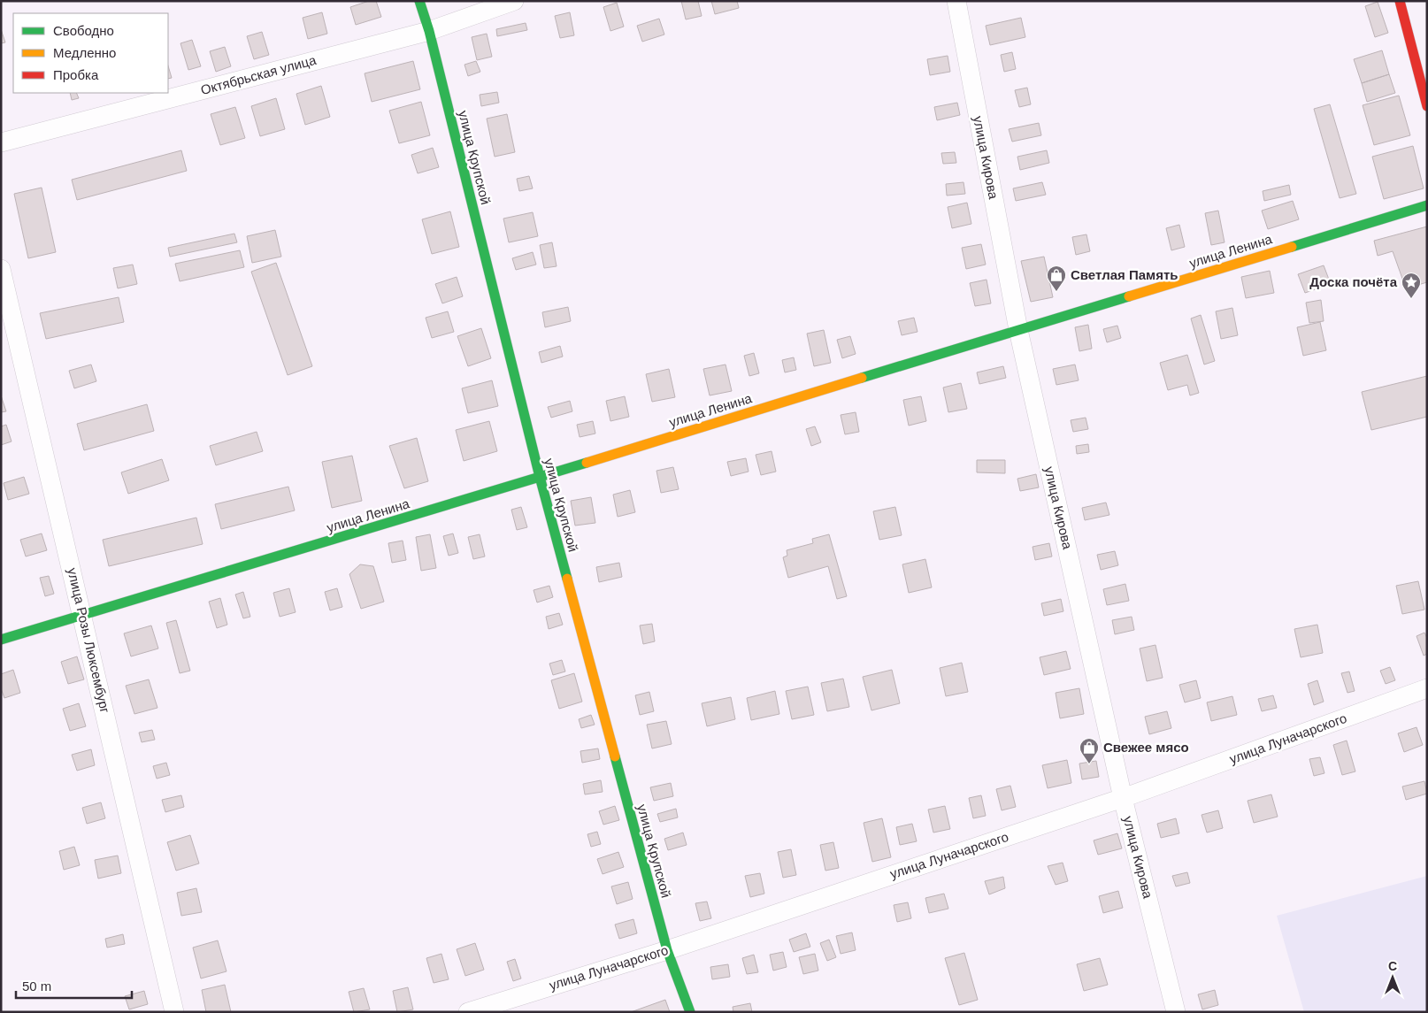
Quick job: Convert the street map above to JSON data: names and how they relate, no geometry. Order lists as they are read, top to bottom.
{
  "streets": {
    "street": [
      "Октябрьская улица",
      "улица Крупской",
      "улица Кирова",
      "улица Ленина",
      "улица Розы Люксембург",
      "улица Луначарского"
    ]
  },
  "crossings": [
    ["Октябрьская улица", "улица Крупской"],
    ["улица Крупской", "улица Ленина"],
    ["улица Крупской", "улица Луначарского"],
    ["улица Кирова", "улица Ленина"],
    ["улица Кирова", "улица Луначарского"],
    ["улица Ленина", "улица Розы Люксембург"]
  ],
  "places": {
    "shop": ["Светлая Память", "Свежее мясо"],
    "place": ["Доска почёта"]
  },
  "legend": ["Свободно", "Медленно", "Пробка"],
  "scale_bar": "50 m",
  "north": "top"
}
